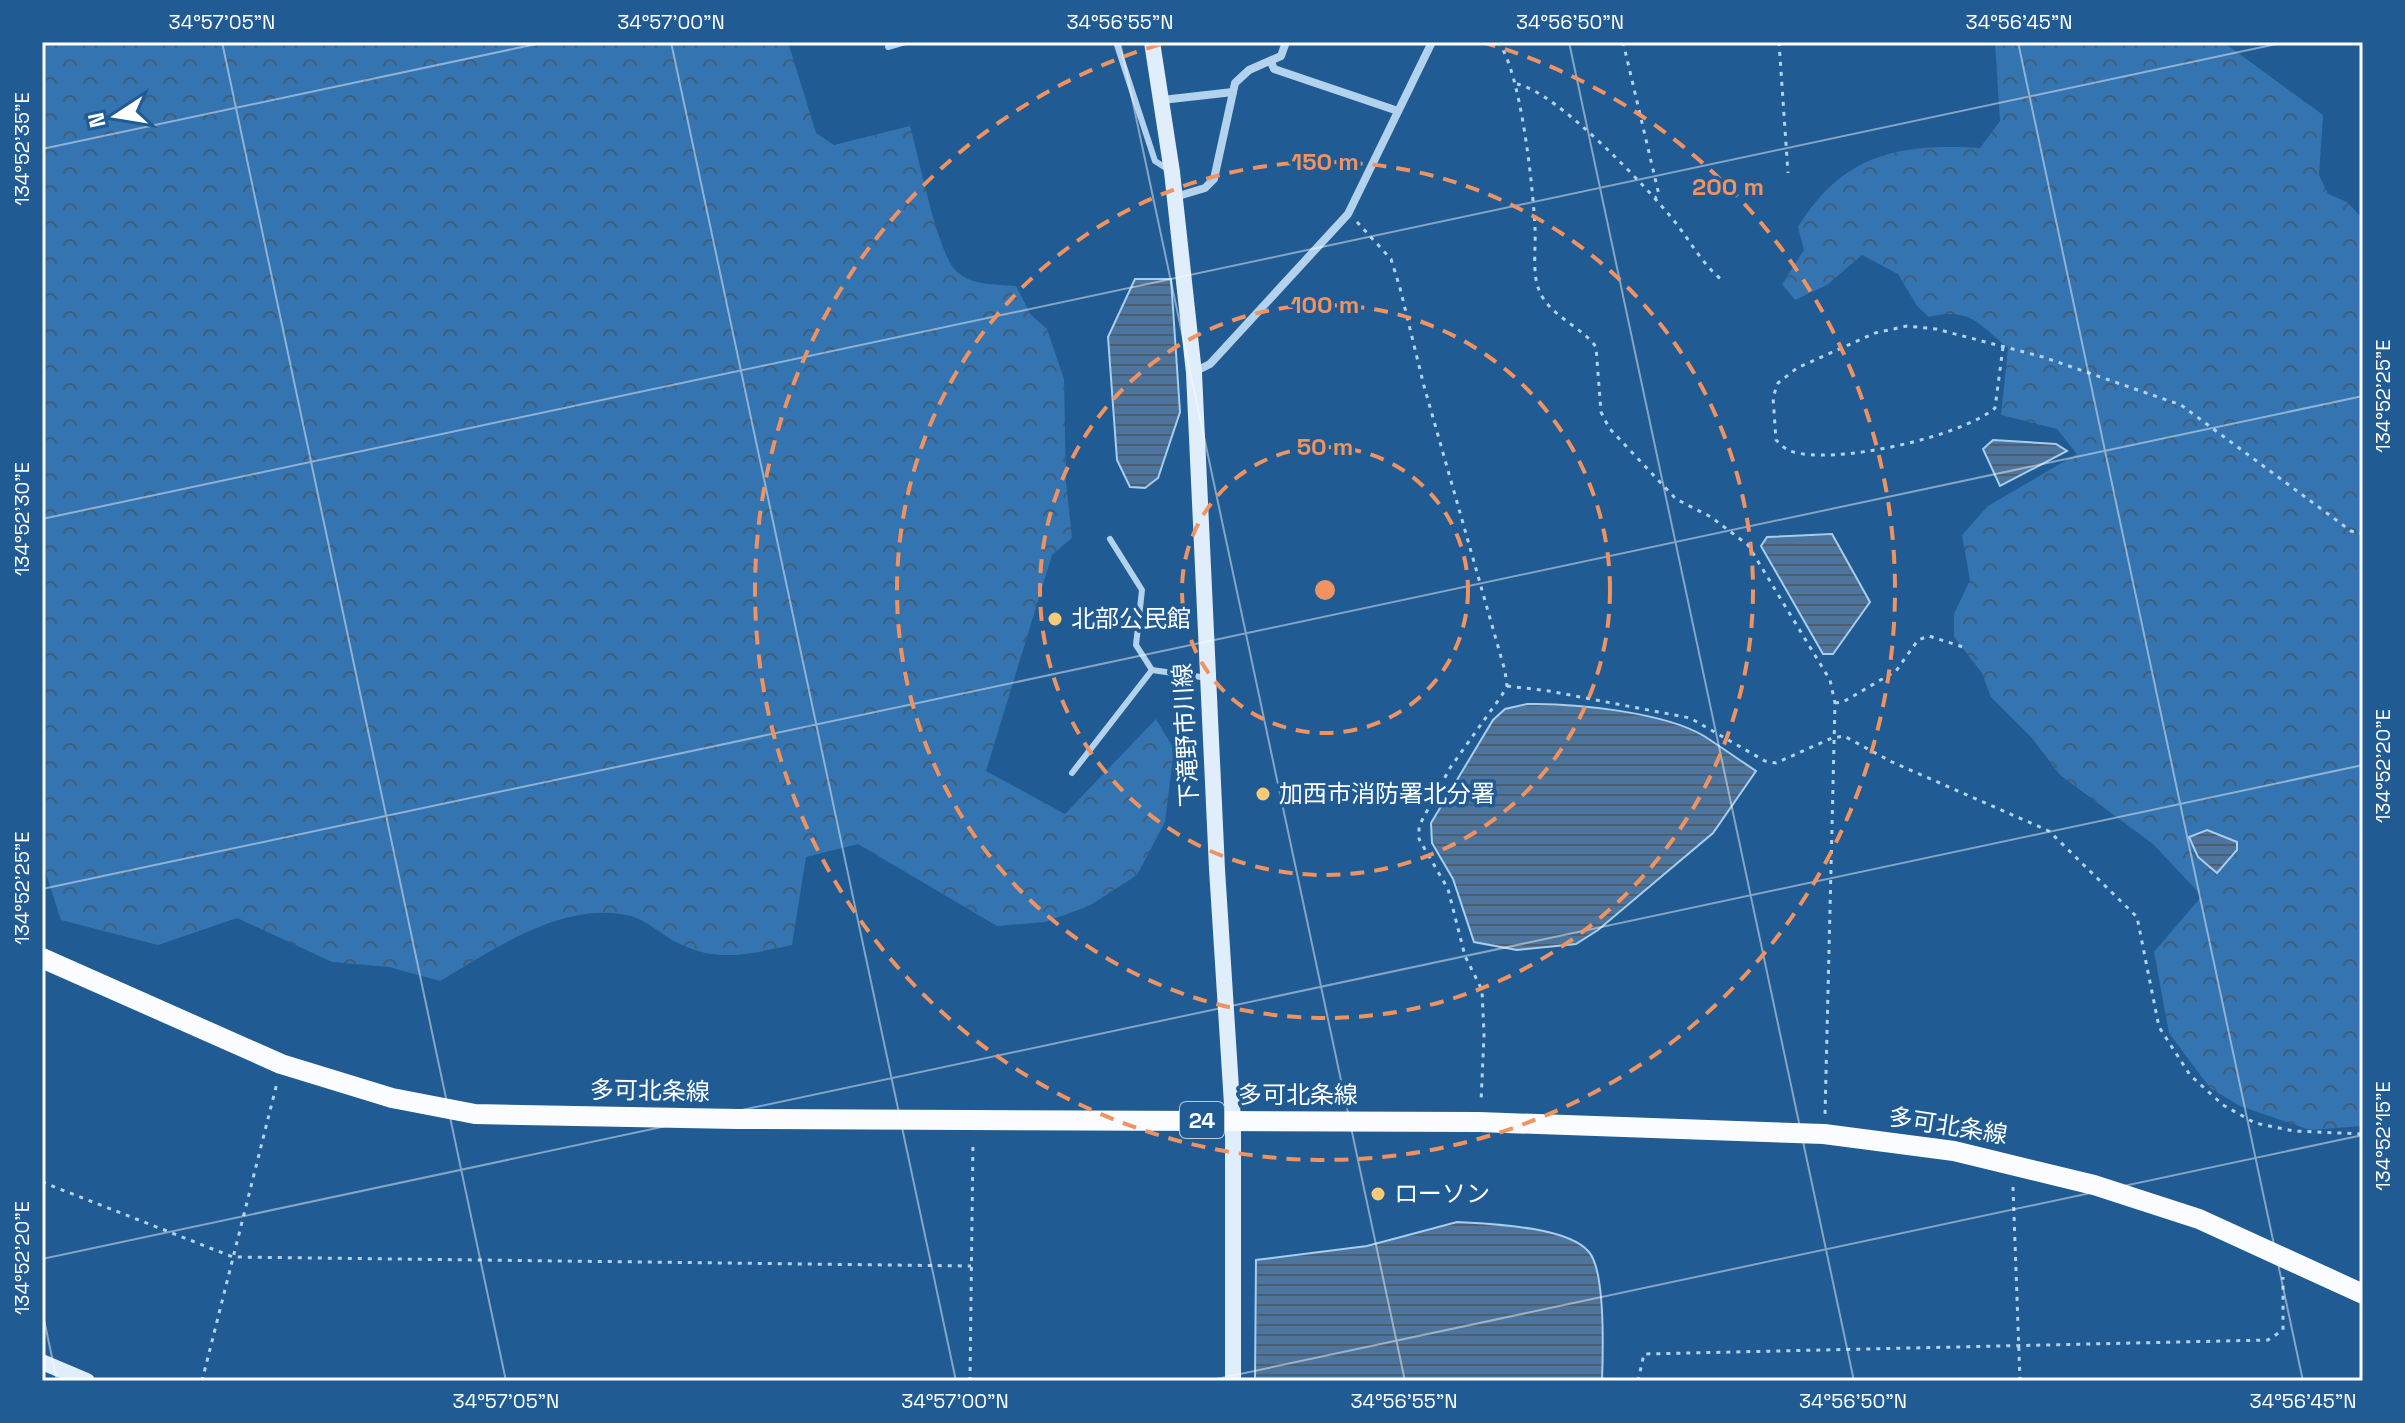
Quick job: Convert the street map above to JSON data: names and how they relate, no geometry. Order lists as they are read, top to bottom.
{
  "streets": {
    "main road": ["下滝野市川線", "多可北条線", "24"]
  },
  "crossings": [
    ["下滝野市川線", "多可北条線"]
  ],
  "places": ["北部公民館", "加西市消防署北分署", "ローソン"],
  "north": "left",
  "coordinates": [
    "34°57'05\"N",
    "34°57'00\"N",
    "34°56'55\"N",
    "34°56'50\"N",
    "34°56'45\"N",
    "134°52'35\"E",
    "134°52'25\"E",
    "134°52'30\"E",
    "134°52'20\"E",
    "134°52'15\"E"
  ],
  "rings": [
    "150 m",
    "200 m",
    "100 m",
    "50 m"
  ]
}
